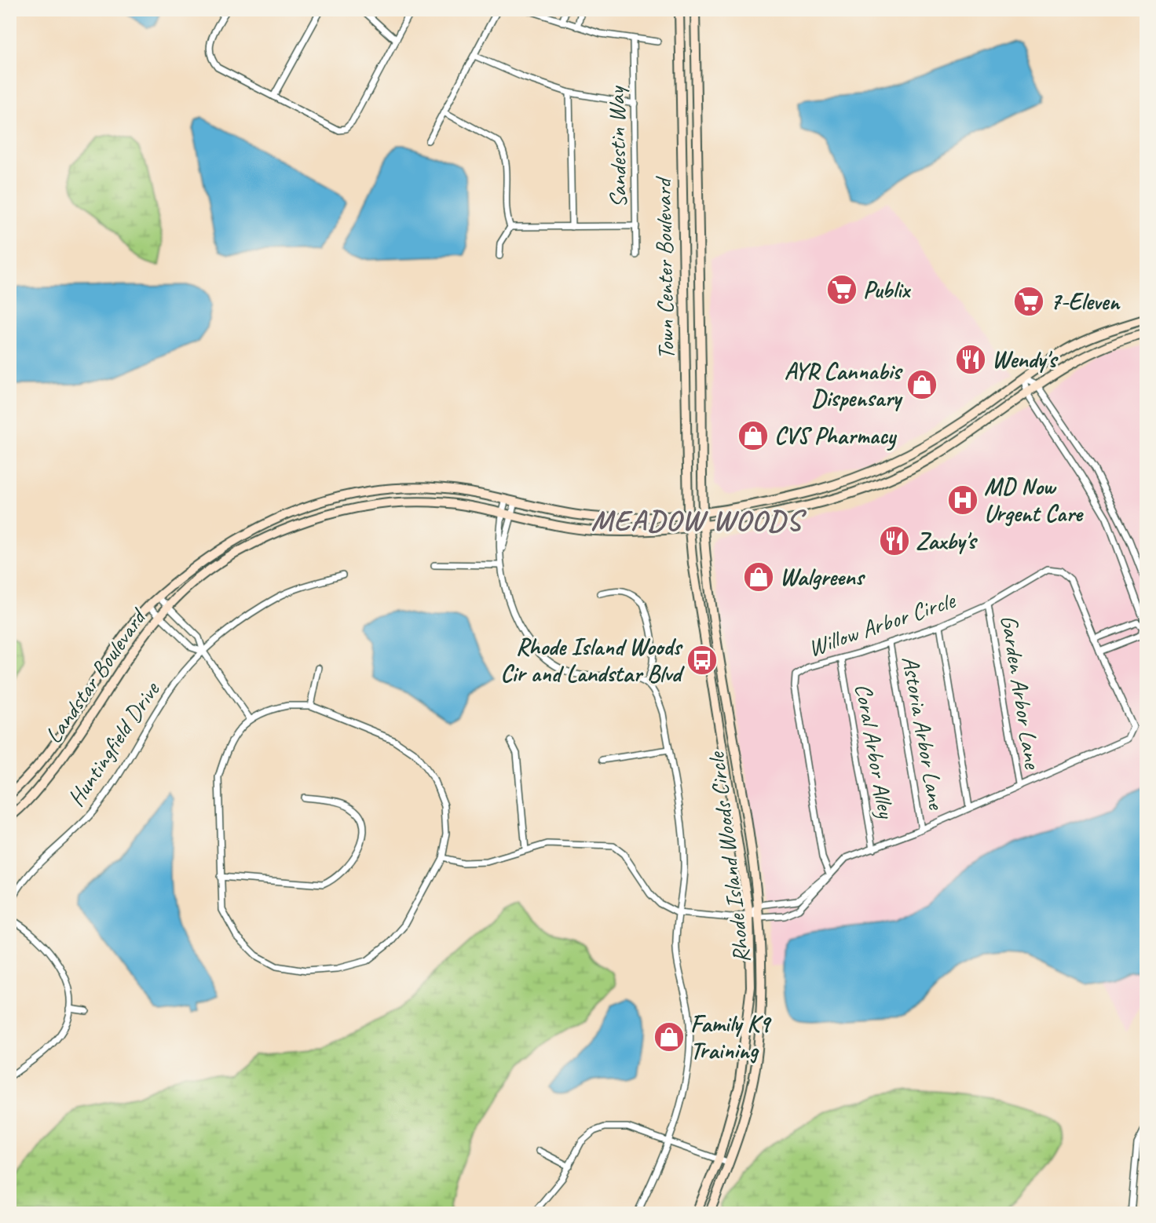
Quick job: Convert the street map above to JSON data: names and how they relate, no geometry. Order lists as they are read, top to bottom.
{
  "streets": {
    "main road": ["Town Center Boulevard", "Landstar Boulevard", "Rhode Island Woods Circle"],
    "street": [
      "Sandestin Way",
      "Willow Arbor Circle",
      "Garden Arbor Lane",
      "Astoria Arbor Lane",
      "Huntingfield Drive",
      "Coral Arbor Alley"
    ]
  },
  "crossings": [
    ["Town Center Boulevard", "Landstar Boulevard"],
    ["Town Center Boulevard", "Rhode Island Woods Circle"],
    ["Willow Arbor Circle", "Garden Arbor Lane"],
    ["Willow Arbor Circle", "Astoria Arbor Lane"],
    ["Willow Arbor Circle", "Coral Arbor Alley"],
    ["Landstar Boulevard", "Rhode Island Woods Circle"]
  ],
  "districts": ["MEADOW WOODS"],
  "places": {
    "supermarket": ["Publix", "7-Eleven"],
    "restaurant": ["Wendy's", "Zaxby's"],
    "shop": [
      "AYR Cannabis Dispensary",
      "CVS Pharmacy",
      "Walgreens",
      "Family K9 Training"
    ],
    "hospital": ["MD Now Urgent Care"],
    "bus stop": ["Rhode Island Woods Cir and Landstar Blvd"]
  }
}
